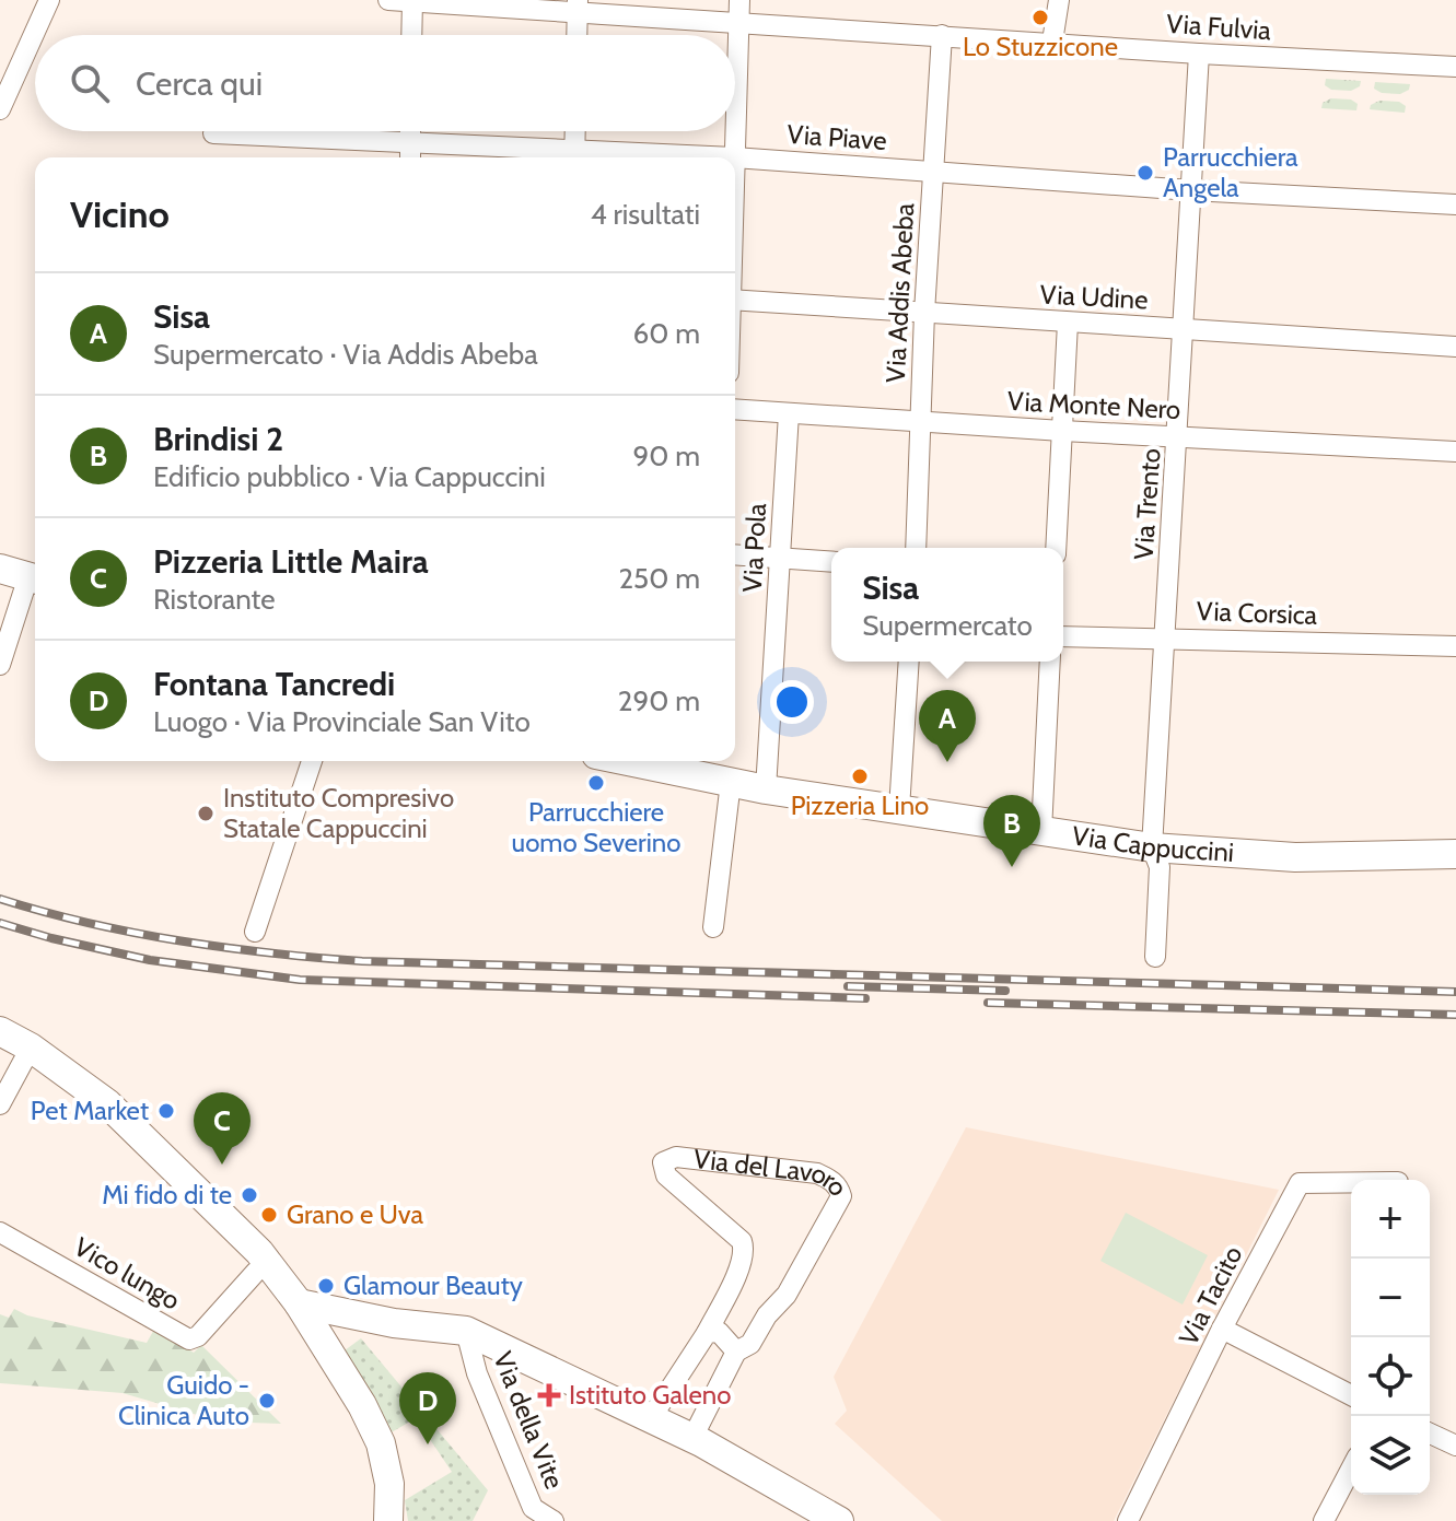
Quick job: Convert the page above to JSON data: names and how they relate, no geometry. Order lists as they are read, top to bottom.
{
  "streets": {
    "street": [
      "Via Fulvia",
      "Via Piave",
      "Via Addis Abeba",
      "Via Udine",
      "Via Monte Nero",
      "Via Trento",
      "Via Pola",
      "Via Corsica",
      "Via Cappuccini",
      "Via del Lavoro",
      "Vico lungo",
      "Via Tacito",
      "Via della Vite"
    ]
  },
  "crossings": [
    ["Via Fulvia", "Via Addis Abeba"],
    ["Via Fulvia", "Via Trento"],
    ["Via Piave", "Via Addis Abeba"],
    ["Via Piave", "Via Trento"],
    ["Via Addis Abeba", "Via Udine"],
    ["Via Addis Abeba", "Via Monte Nero"],
    ["Via Udine", "Via Trento"],
    ["Via Monte Nero", "Via Trento"],
    ["Via Monte Nero", "Via Pola"],
    ["Via Trento", "Via Corsica"],
    ["Via Trento", "Via Cappuccini"],
    ["Via Pola", "Via Cappuccini"]
  ],
  "places": {
    "other": [
      "Lo Stuzzicone",
      "Parrucchiera Angela",
      "Pizzeria Lino",
      "Parrucchiere uomo Severino",
      "Instituto Compresivo Statale Cappuccini",
      "Pet Market",
      "Mi fido di te",
      "Grano e Uva",
      "Glamour Beauty",
      "Guido - Clinica Auto"
    ],
    "health": ["Istituto Galeno"]
  },
  "page": {
    "search": "Cerca qui",
    "heading": ["Vicino", "4 risultati"],
    "list": [
      {
        "mark": "A",
        "name": "Sisa",
        "note": "Supermercato · Via Addis Abeba",
        "value": "60 m"
      },
      {
        "mark": "B",
        "name": "Brindisi 2",
        "note": "Edificio pubblico · Via Cappuccini",
        "value": "90 m"
      },
      {
        "mark": "C",
        "name": "Pizzeria Little Maira",
        "note": "Ristorante",
        "value": "250 m"
      },
      {
        "mark": "D",
        "name": "Fontana Tancredi",
        "note": "Luogo · Via Provinciale San Vito",
        "value": "290 m"
      }
    ],
    "popup": ["Sisa", "Supermercato"],
    "pins": [
      "A",
      "B",
      "C",
      "D"
    ],
    "map_buttons": ["+", "−"]
  }
}
